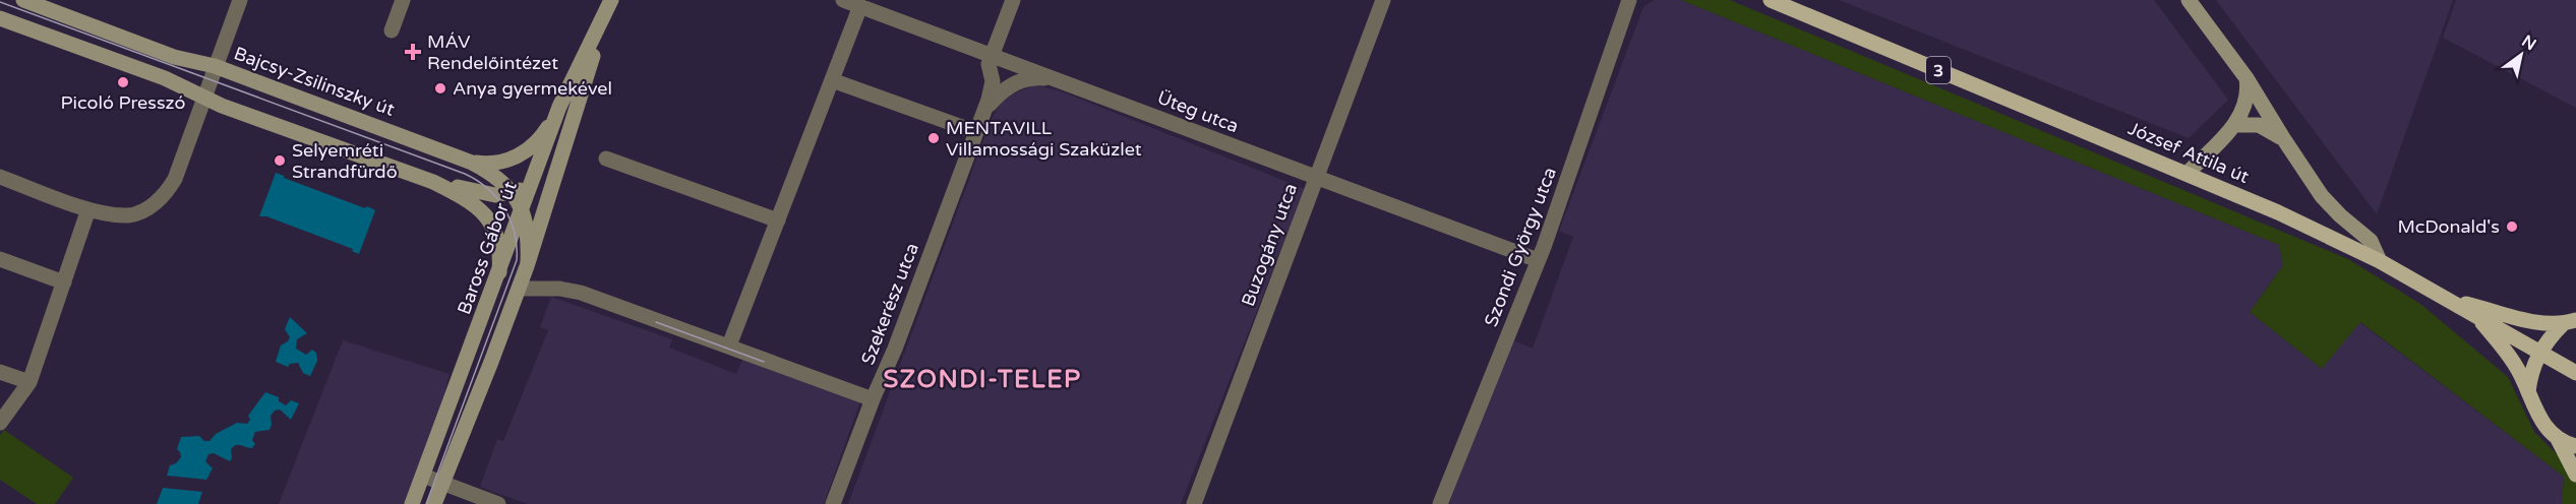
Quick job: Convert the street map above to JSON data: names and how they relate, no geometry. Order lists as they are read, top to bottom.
{
  "streets": {
    "main road": ["3", "József Attila út"],
    "street": [
      "Bajcsy-Zsilinszky út",
      "Üteg utca",
      "Buzogány utca",
      "Szondi György utca",
      "Baross Gábor út",
      "Szekerész utca"
    ]
  },
  "crossings": [
    ["Bajcsy-Zsilinszky út", "Baross Gábor út"],
    ["Üteg utca", "Buzogány utca"],
    ["Üteg utca", "Szondi György utca"],
    ["Üteg utca", "Szekerész utca"]
  ],
  "districts": ["SZONDI-TELEP"],
  "places": {
    "health": ["MÁV Rendelőintézet"],
    "other": [
      "Picoló Presszó",
      "Anya gyermekével",
      "MENTAVILL Villamossági Szaküzlet",
      "Selyemréti Strandfürdő",
      "McDonald's"
    ]
  },
  "north": "top right"
}
